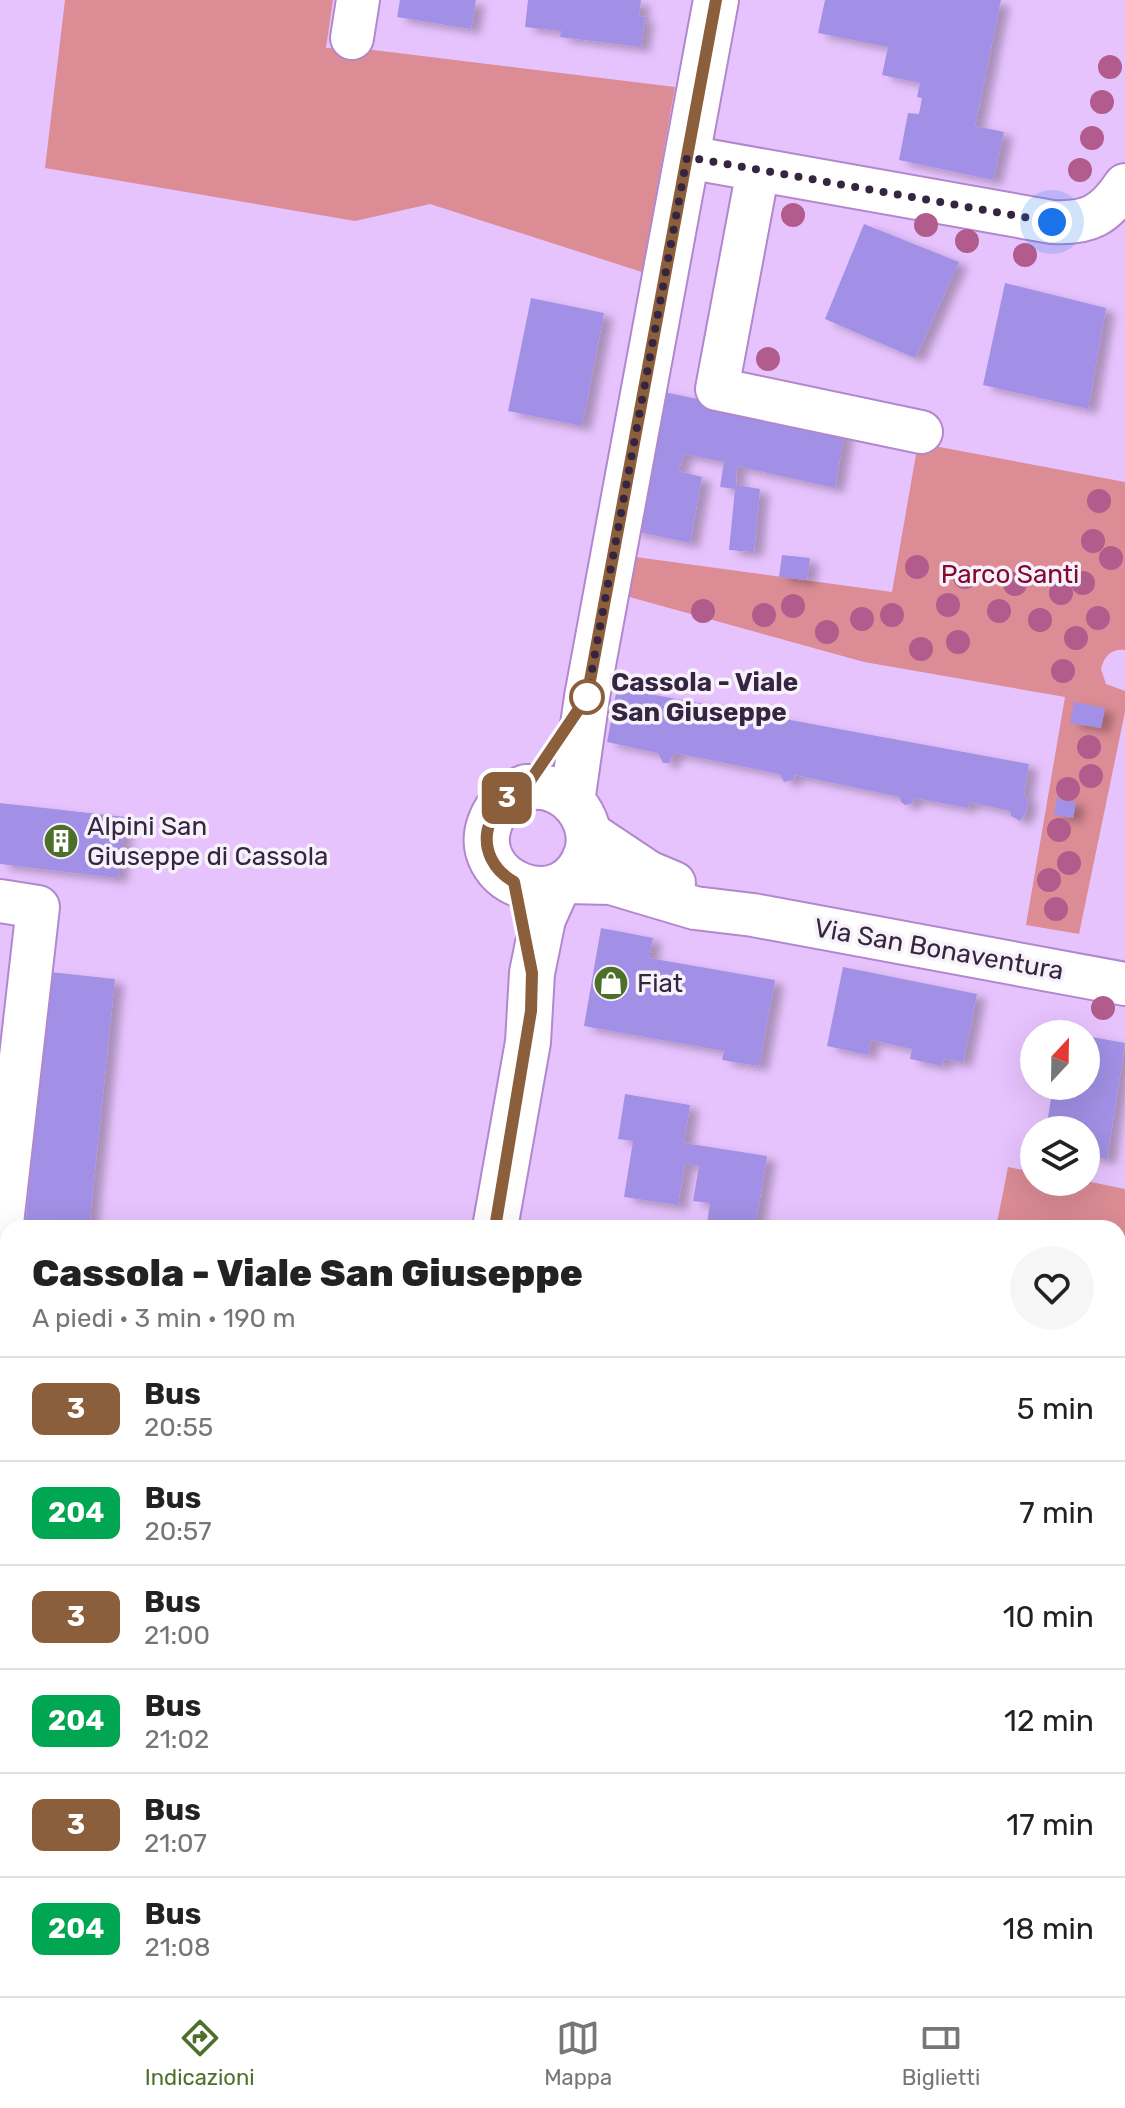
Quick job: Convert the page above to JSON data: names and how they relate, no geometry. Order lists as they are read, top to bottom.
{
  "streets": {
    "street": ["Via San Bonaventura"]
  },
  "parks": ["Parco Santi"],
  "places": {
    "other": ["Cassola - Viale San Giuseppe"],
    "building": ["Alpini San Giuseppe di Cassola"],
    "shop": ["Fiat"]
  },
  "lines": ["bus line 3"],
  "north": "top",
  "page": {
    "on_map": "3",
    "heading": ["Cassola - Viale San Giuseppe", "A piedi · 3 min · 190 m"],
    "list": [
      {
        "mark": "3",
        "name": "Bus",
        "note": "20:55",
        "value": "5 min"
      },
      {
        "mark": "204",
        "name": "Bus",
        "note": "20:57",
        "value": "7 min"
      },
      {
        "mark": "3",
        "name": "Bus",
        "note": "21:00",
        "value": "10 min"
      },
      {
        "mark": "204",
        "name": "Bus",
        "note": "21:02",
        "value": "12 min"
      },
      {
        "mark": "3",
        "name": "Bus",
        "note": "21:07",
        "value": "17 min"
      },
      {
        "mark": "204",
        "name": "Bus",
        "note": "21:08",
        "value": "18 min"
      }
    ],
    "tabs": ["Indicazioni", "Mappa", "Biglietti"]
  }
}
